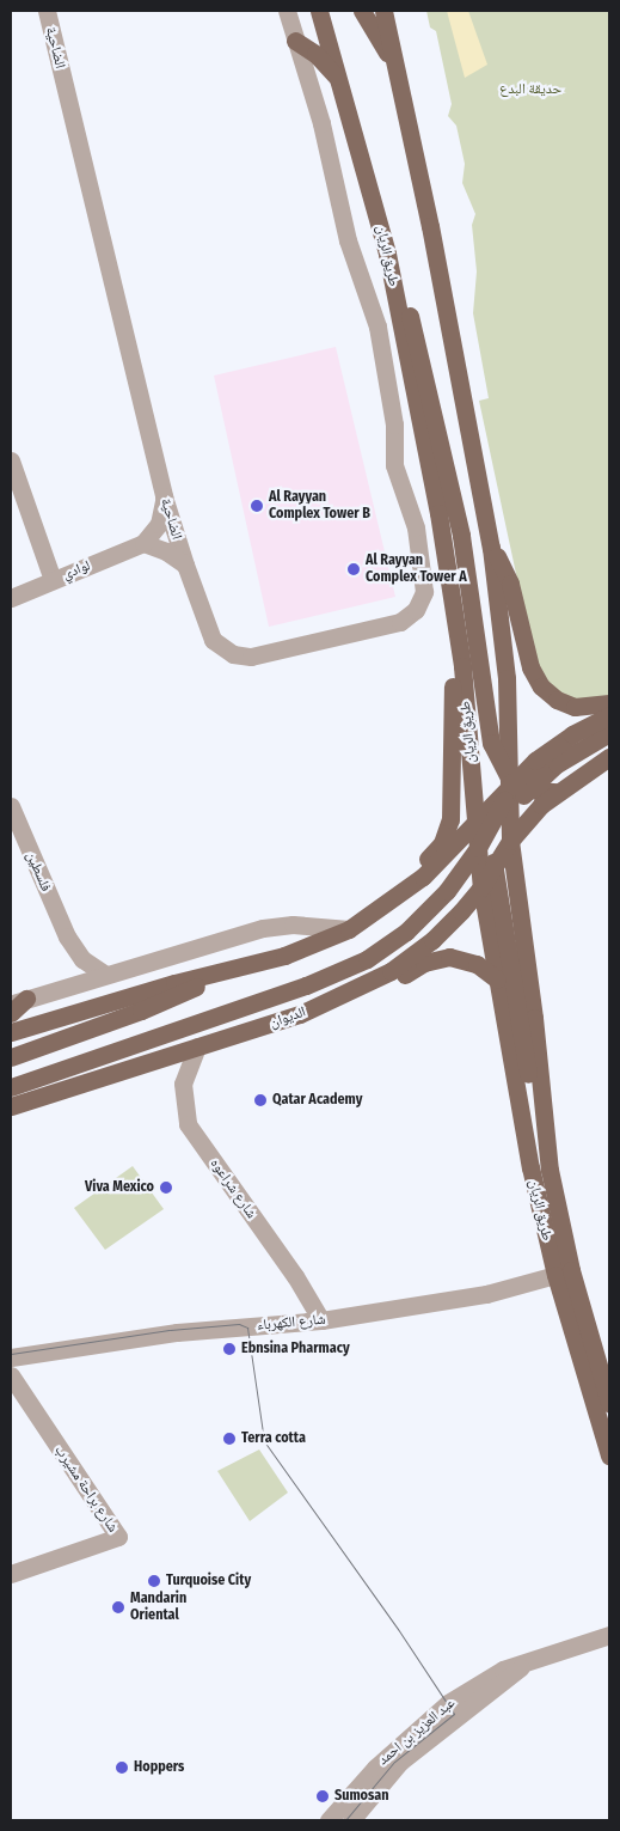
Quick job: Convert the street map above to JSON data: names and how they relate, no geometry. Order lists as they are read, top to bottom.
{
  "streets": {
    "main road": ["طريق الريان", "الديوان"],
    "street": [
      "الضاحية",
      "لوادي",
      "فلسطين",
      "شارع شراعوه",
      "شارع الكهرباء",
      "شارع براحة مشيرب",
      "عبد العزيز بن احمد"
    ]
  },
  "crossings": [
    ["الضاحية", "طريق الريان"],
    ["طريق الريان", "الديوان"],
    ["طريق الريان", "شارع الكهرباء"],
    ["الديوان", "شارع شراعوه"],
    ["شارع شراعوه", "شارع الكهرباء"]
  ],
  "parks": ["حديقة البدع"],
  "places": [
    "Al Rayyan Complex Tower B",
    "Al Rayyan Complex Tower A",
    "Qatar Academy",
    "Viva Mexico",
    "Ebnsina Pharmacy",
    "Terra cotta",
    "Turquoise City",
    "Mandarin Oriental",
    "Hoppers",
    "Sumosan"
  ]
}
